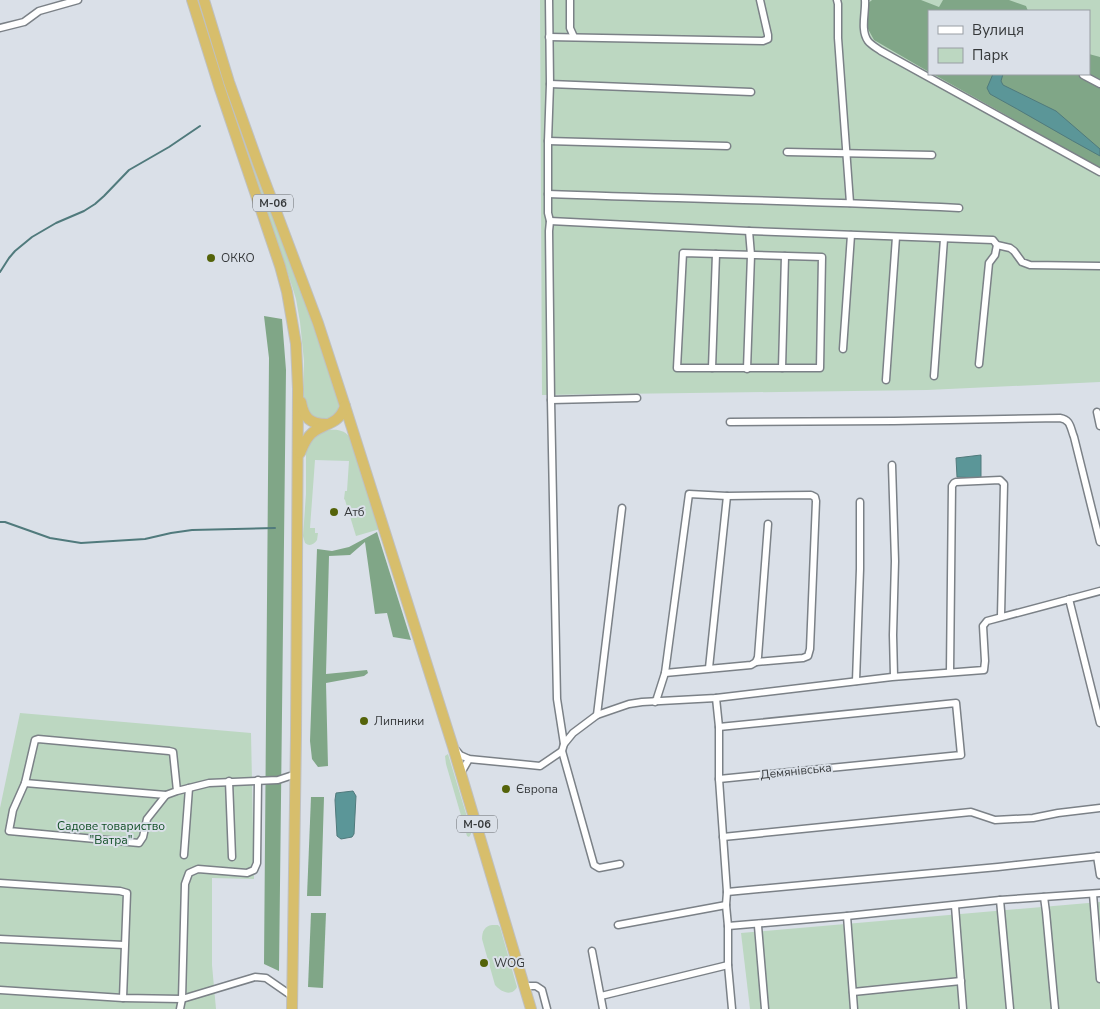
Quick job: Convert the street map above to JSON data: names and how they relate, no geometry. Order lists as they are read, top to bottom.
{
  "streets": {
    "highway": ["М-06"],
    "street": ["Демянівська"]
  },
  "parks": ["Садове товариство \"Ватра\""],
  "places": [
    "ОККО",
    "Атб",
    "Липники",
    "Європа",
    "WOG"
  ],
  "legend": ["Вулиця", "Парк"]
}
